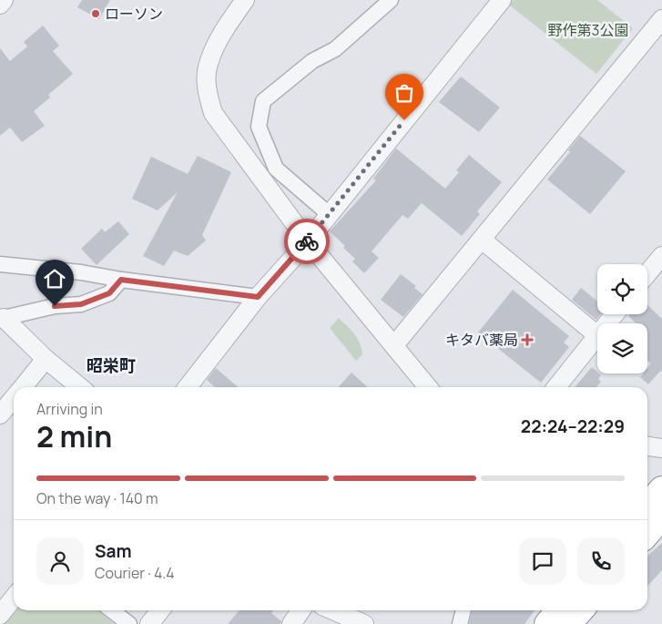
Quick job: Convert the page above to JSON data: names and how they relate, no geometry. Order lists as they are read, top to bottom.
{
  "districts": ["昭栄町"],
  "parks": ["野作第3公園"],
  "places": {
    "other": ["ローソン"],
    "health": ["キタバ薬局"]
  },
  "page": {
    "heading": ["2 min", "Arriving in", "22:24–22:29"],
    "panel": ["Sam", "Courier · 4.4"],
    "bar": "On the way · 140 m"
  }
}
